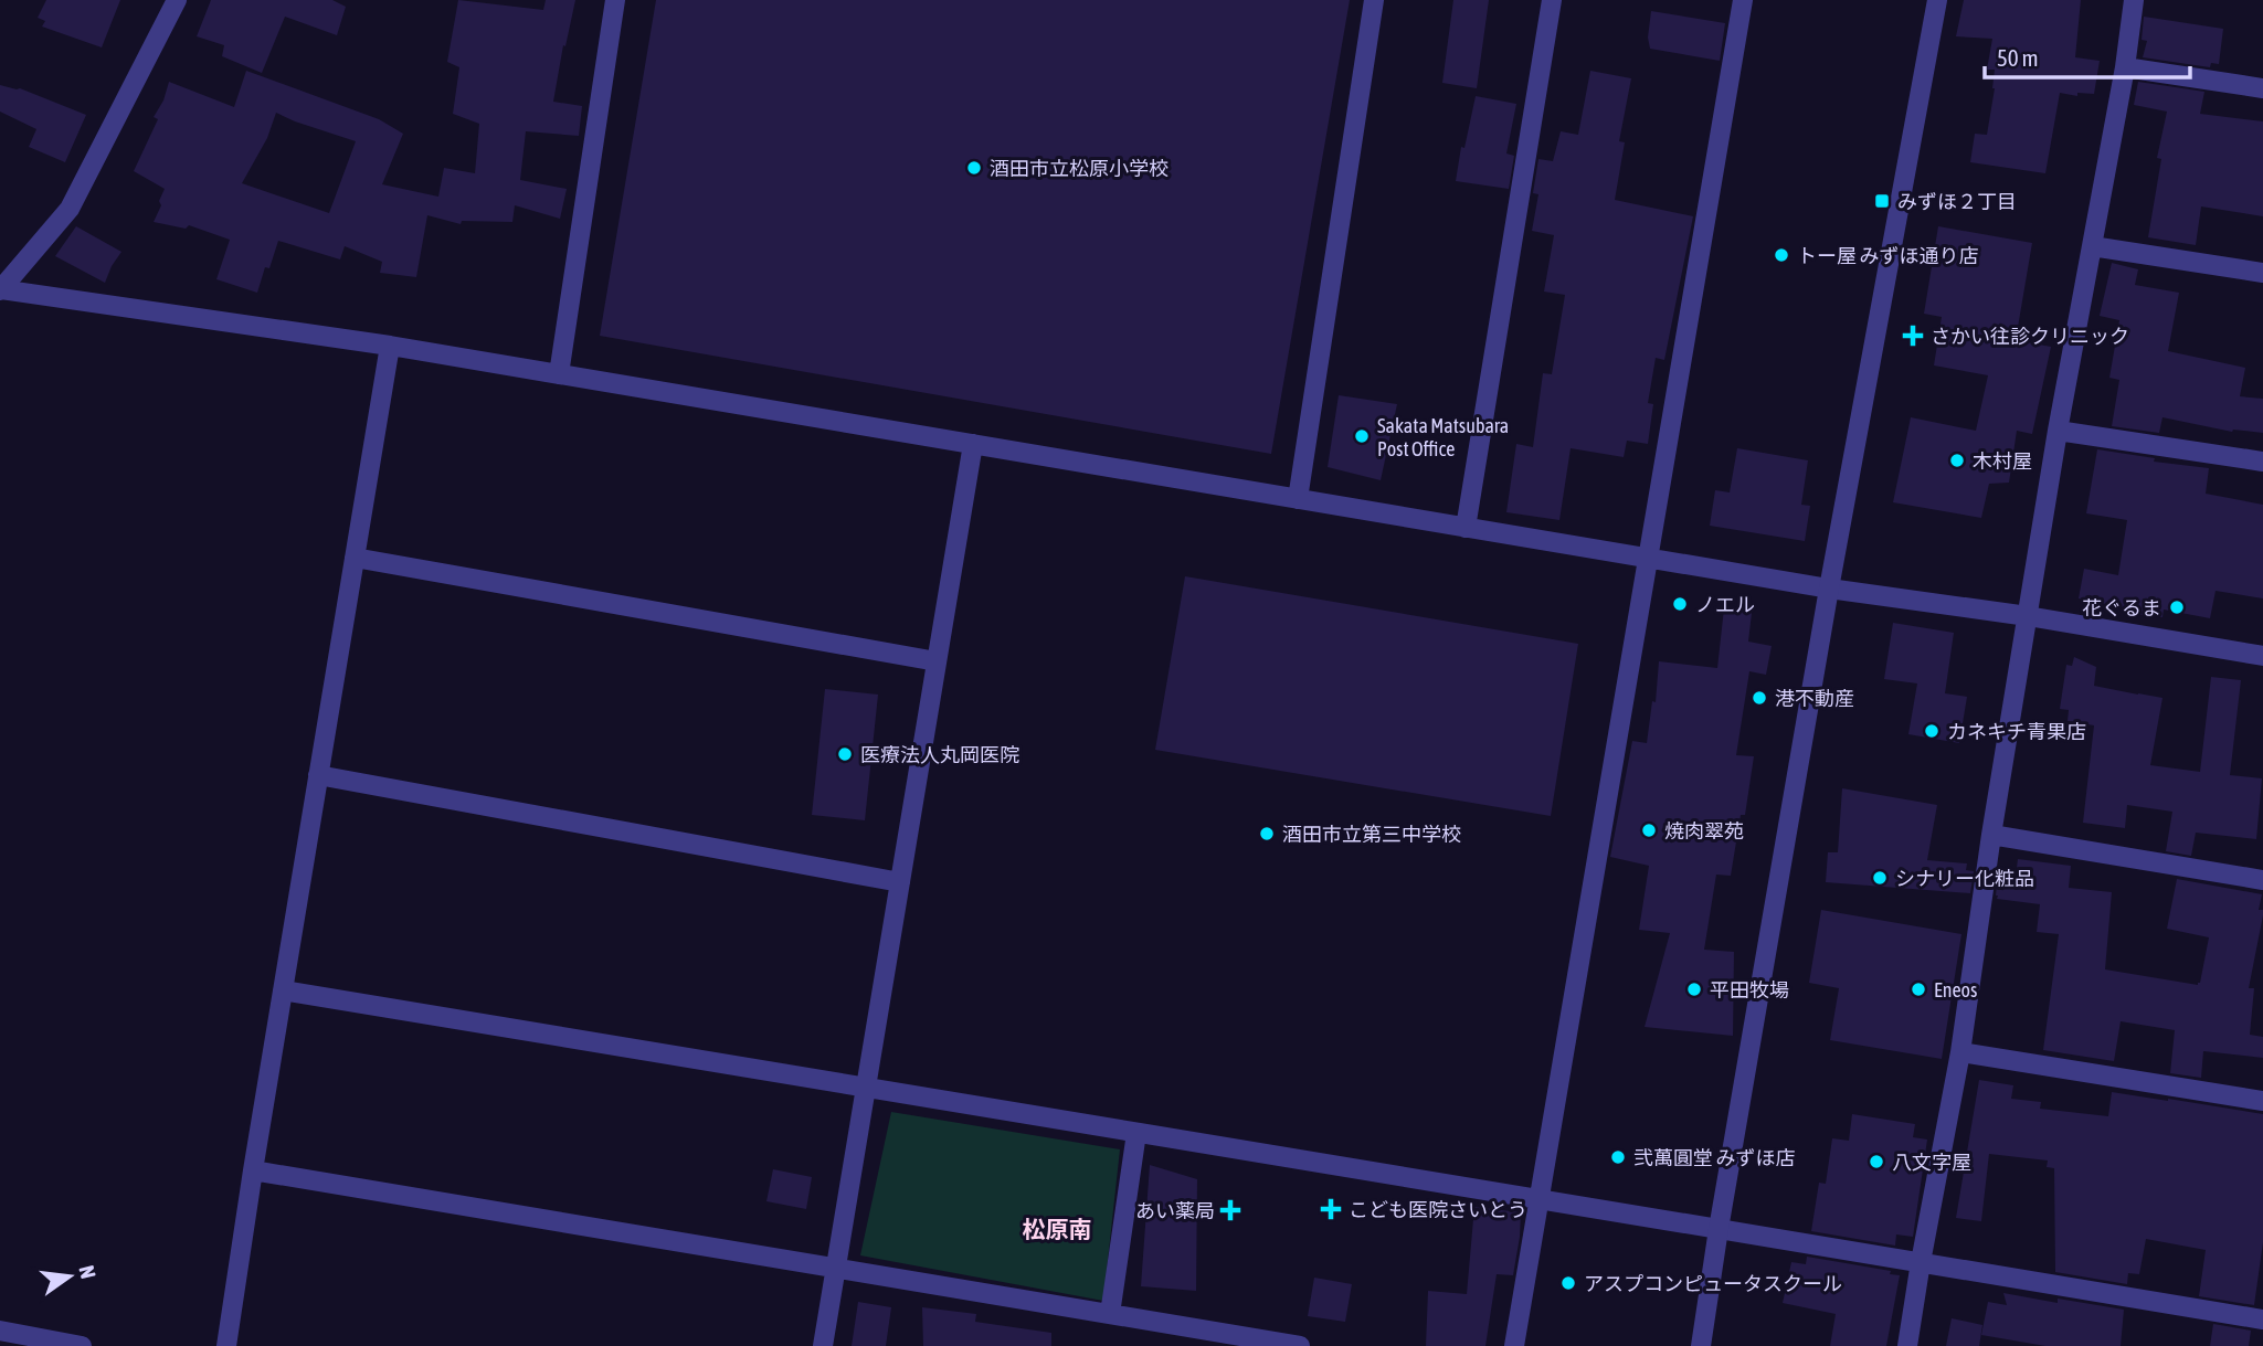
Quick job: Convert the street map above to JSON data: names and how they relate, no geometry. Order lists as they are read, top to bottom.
{
  "districts": ["松原南"],
  "places": {
    "other": [
      "酒田市立松原小学校",
      "トー屋 みずほ通り店",
      "Sakata Matsubara Post Office",
      "木村屋",
      "ノエル",
      "花ぐるま",
      "港不動産",
      "カネキチ青果店",
      "医療法人丸岡医院",
      "焼肉翠苑",
      "酒田市立第三中学校",
      "シナリー化粧品",
      "平田牧場",
      "Eneos",
      "弐萬圓堂 みずほ店",
      "八文字屋",
      "アスプコンピュータスクール"
    ],
    "transit": ["みずほ２丁目"],
    "health": ["さかい往診クリニック", "こども医院さいとう", "あい薬局"]
  },
  "scale_bar": "50 m",
  "north": "right"
}
